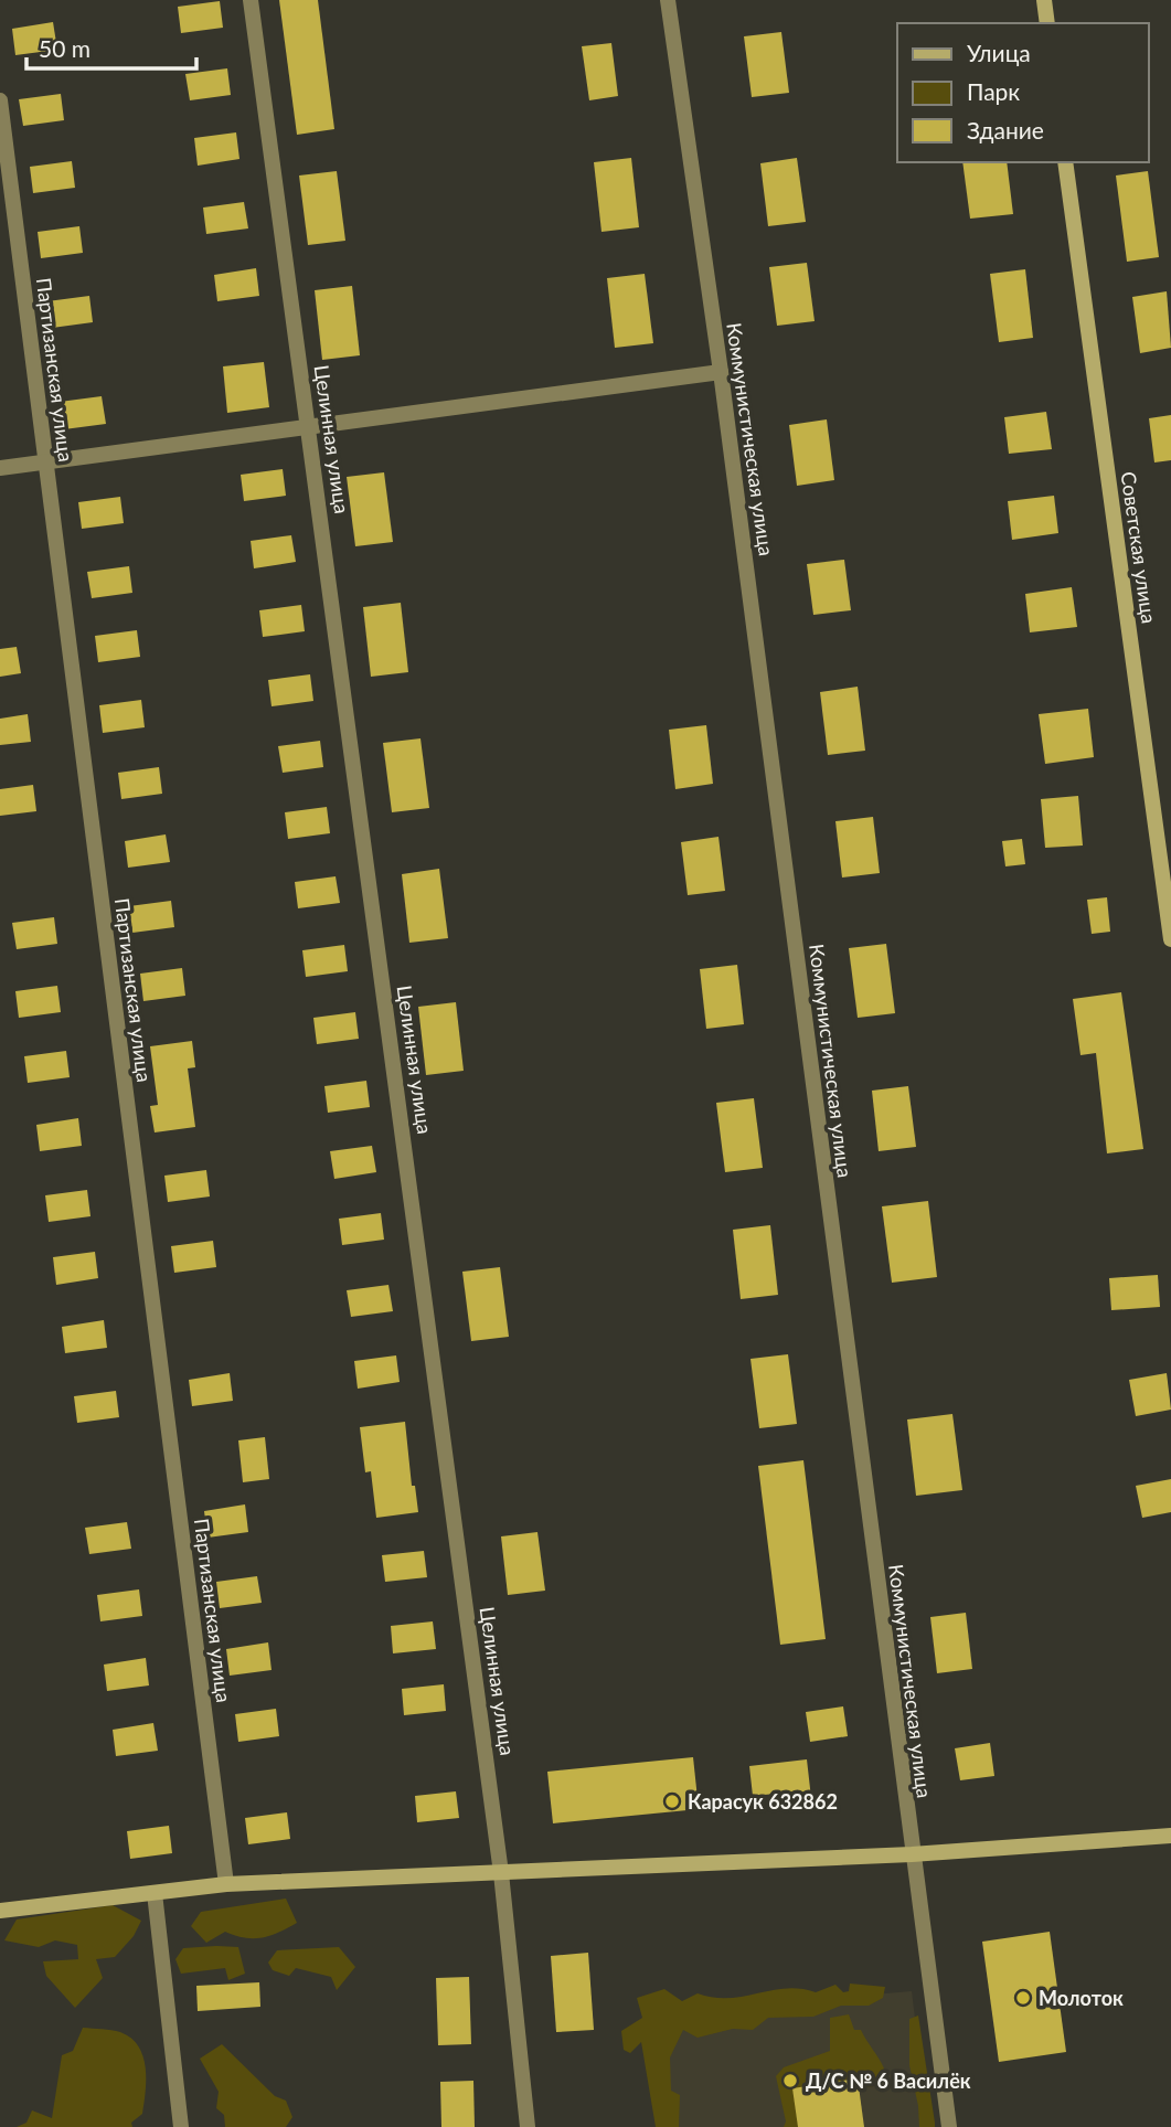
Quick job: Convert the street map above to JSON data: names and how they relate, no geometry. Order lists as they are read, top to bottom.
{
  "streets": {
    "street": [
      "Партизанская улица",
      "Целинная улица",
      "Коммунистическая улица",
      "Советская улица"
    ]
  },
  "places": ["Карасук 632862", "Молоток", "Д/С № 6 Василёк"],
  "legend": ["Улица", "Парк", "Здание"],
  "scale_bar": "50 m"
}
